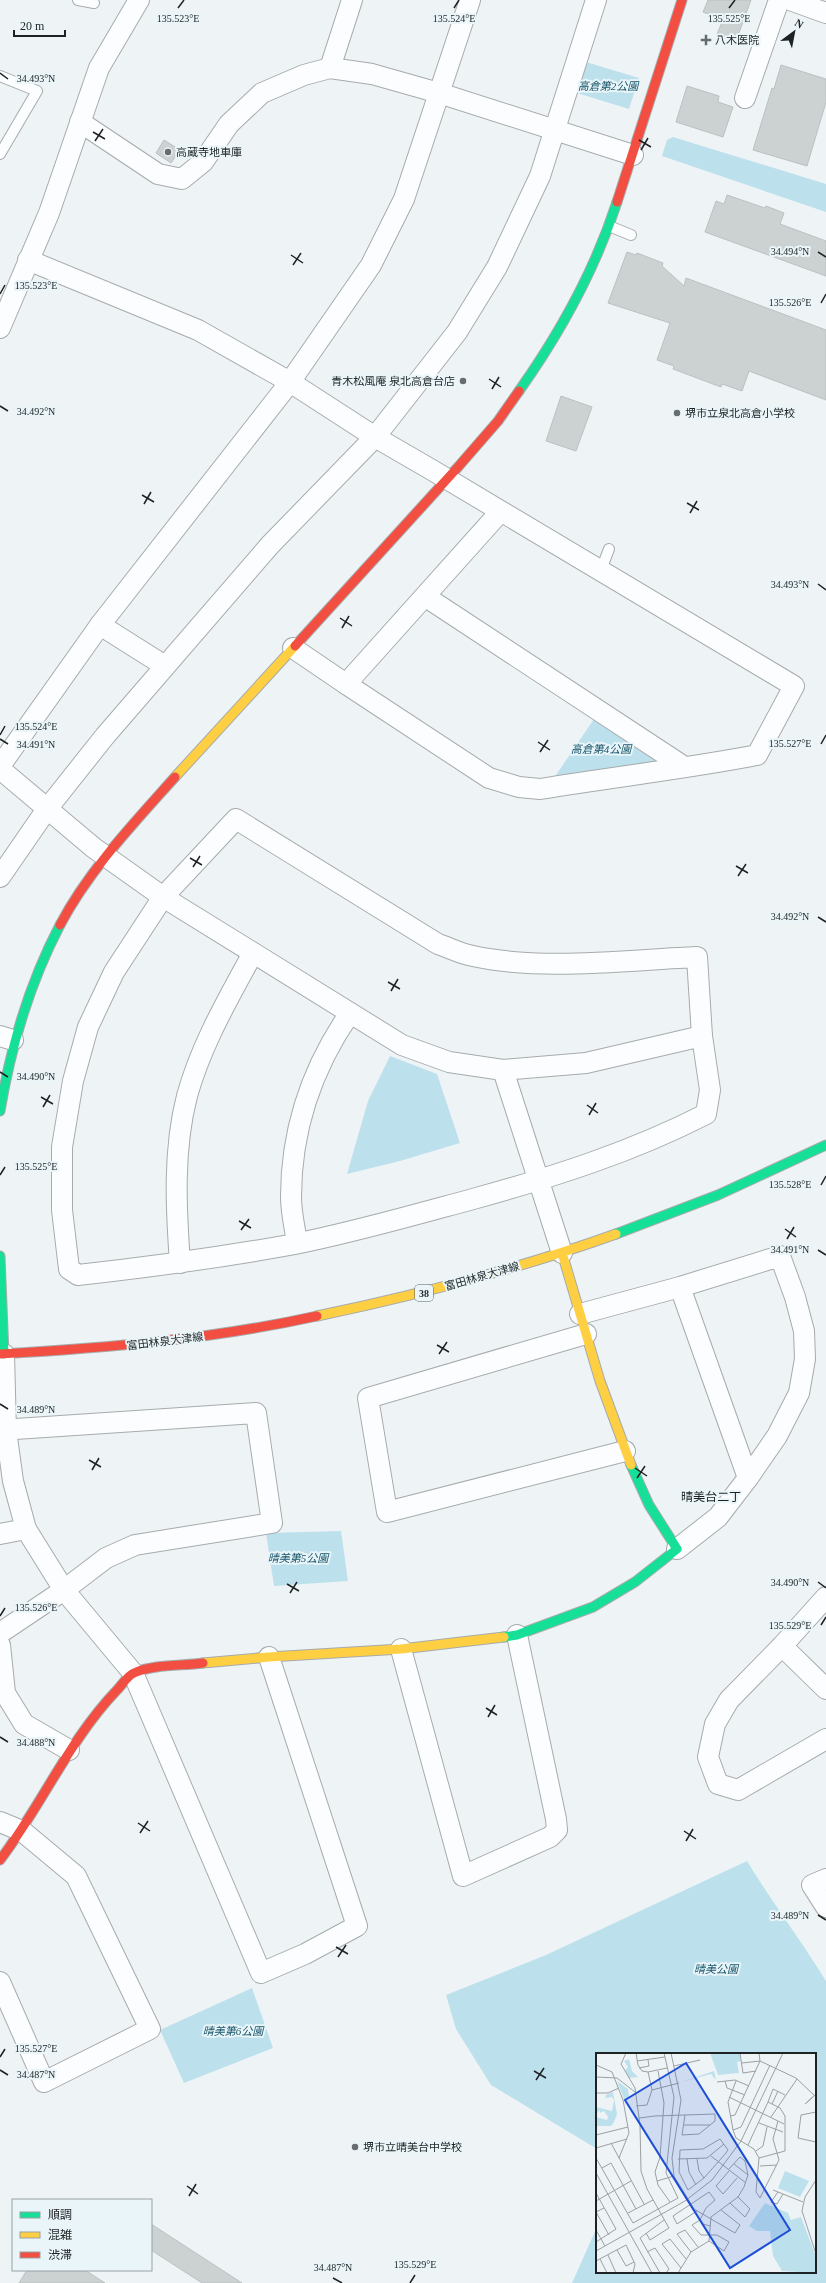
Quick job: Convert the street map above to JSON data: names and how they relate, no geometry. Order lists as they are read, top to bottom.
{
  "streets": {
    "street": ["富田林泉大津線", "38"]
  },
  "districts": ["晴美台二丁"],
  "parks": [
    "高倉第2公園",
    "高倉第4公園",
    "晴美第5公園",
    "晴美公園",
    "晴美第6公園"
  ],
  "places": {
    "health": ["八木医院"],
    "other": [
      "高蔵寺地車庫",
      "青木松風庵 泉北高倉台店",
      "堺市立泉北高倉小学校",
      "堺市立晴美台中学校"
    ]
  },
  "legend": ["順調", "混雑", "渋滞"],
  "scale_bar": "20 m",
  "north": "top right",
  "coordinates": [
    "135.523°E",
    "135.524°E",
    "135.525°E",
    "34.493°N",
    "34.494°N",
    "135.526°E",
    "34.492°N",
    "135.527°E",
    "34.491°N",
    "34.490°N",
    "135.528°E",
    "34.489°N",
    "135.529°E",
    "34.488°N",
    "34.487°N"
  ]
}
